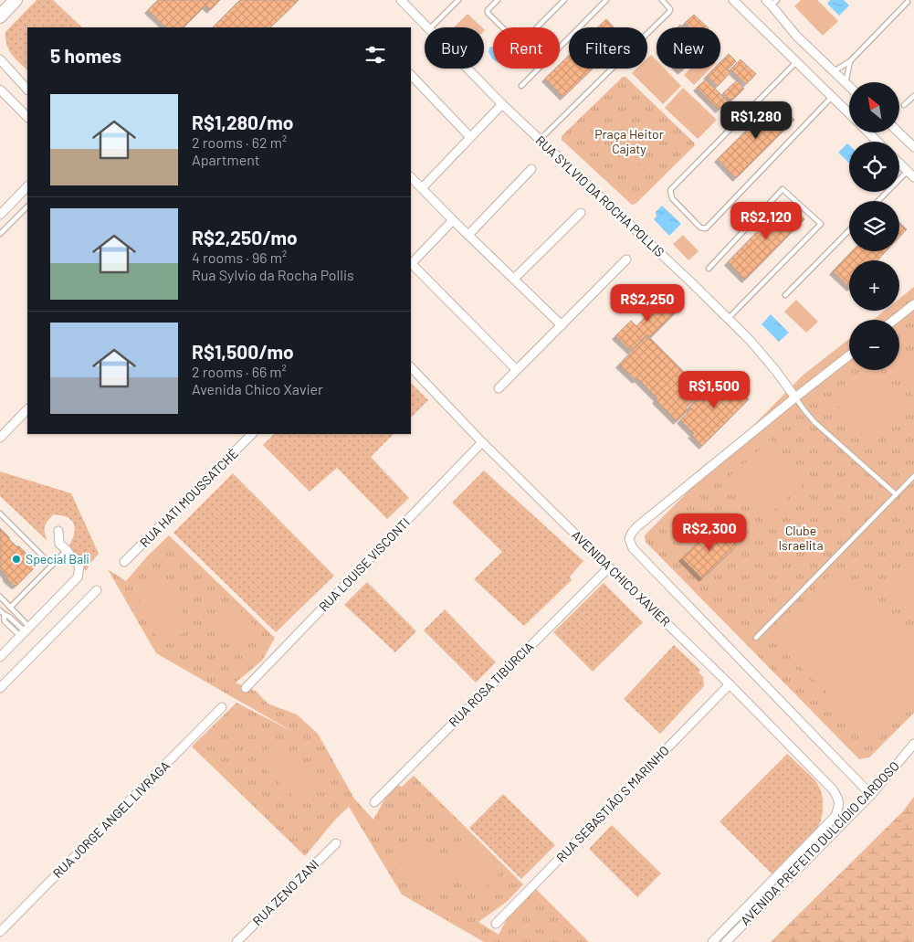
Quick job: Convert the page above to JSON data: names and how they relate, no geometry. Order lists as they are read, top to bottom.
{
  "streets": {
    "street": [
      "RUA SYLVIO DA ROCHA POLLIS",
      "RUA HATI MOUSSATCHÉ",
      "RUA LOUISE VISCONTI",
      "AVENIDA CHICO XAVIER",
      "RUA ROSA TIBÚRCIA",
      "RUA SEBASTIÃO S MARINHO",
      "RUA JORGE ANGEL LIVRAGA",
      "AVENIDA PREFEITO DULCÍDIO CARDOSO",
      "RUA ZENO ZANI"
    ]
  },
  "crossings": [
    ["RUA LOUISE VISCONTI", "AVENIDA CHICO XAVIER"],
    ["AVENIDA CHICO XAVIER", "RUA ROSA TIBÚRCIA"],
    ["AVENIDA CHICO XAVIER", "RUA SEBASTIÃO S MARINHO"],
    ["AVENIDA CHICO XAVIER", "AVENIDA PREFEITO DULCÍDIO CARDOSO"]
  ],
  "parks": ["Praça Heitor Cajaty", "Clube Israelita"],
  "places": ["Special Bali"],
  "north": "top left",
  "page": {
    "chip": [
      "Buy",
      "Rent",
      "Filters",
      "New"
    ],
    "heading": "5 homes",
    "map_buttons": ["+", "−"],
    "list": [
      {
        "name": "R$1,280/mo",
        "note": "2 rooms · 62 m² · Apartment"
      },
      {
        "name": "R$2,250/mo",
        "note": "4 rooms · 96 m² · Rua Sylvio da Rocha Pollis"
      },
      {
        "name": "R$1,500/mo",
        "note": "2 rooms · 66 m² · Avenida Chico Xavier"
      }
    ],
    "price": [
      "R$1,280",
      "R$2,120",
      "R$2,250",
      "R$1,500",
      "R$2,300"
    ]
  }
}
